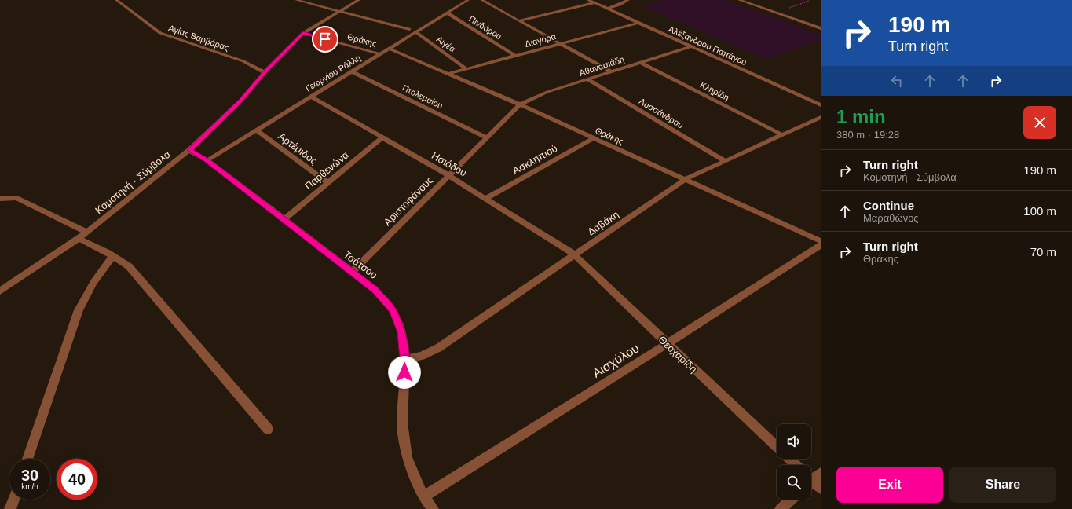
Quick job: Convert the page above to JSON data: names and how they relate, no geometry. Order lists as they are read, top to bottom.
{
  "streets": {
    "street": [
      "Πινδάρου",
      "Αγίας Βαρβάρας",
      "Θράκης",
      "Διαγόρα",
      "Αιγέα",
      "Αλέξανδρου Παπάγου",
      "Αθανασιάδη",
      "Γεωργίου Ράλλη",
      "Κληρίδη",
      "Πτολεμαίου",
      "Λυσσάνδρου",
      "Αρτέμιδος",
      "Ασκληπιού",
      "Ησιόδου",
      "Παρθενώνα",
      "Κομοτηνή - Σύμβολα",
      "Αριστοφάνους",
      "Δαβάκη",
      "Τσάτσου",
      "Θεοχαρίδη",
      "Αισχύλου"
    ]
  },
  "crossings": [
    ["Πινδάρου", "Διαγόρα"],
    ["Πινδάρου", "Γεωργίου Ράλλη"],
    ["Αγίας Βαρβάρας", "Κομοτηνή - Σύμβολα"],
    ["Θράκης", "Διαγόρα"],
    ["Θράκης", "Αθανασιάδη"],
    ["Θράκης", "Γεωργίου Ράλλη"],
    ["Θράκης", "Ασκληπιού"],
    ["Θράκης", "Κομοτηνή - Σύμβολα"],
    ["Θράκης", "Αριστοφάνους"],
    ["Θράκης", "Δαβάκη"],
    ["Διαγόρα", "Αιγέα"],
    ["Διαγόρα", "Αλέξανδρου Παπάγου"],
    ["Αιγέα", "Γεωργίου Ράλλη"],
    ["Αλέξανδρου Παπάγου", "Αθανασιάδη"],
    ["Αθανασιάδη", "Κληρίδη"],
    ["Αθανασιάδη", "Λυσσάνδρου"],
    ["Αθανασιάδη", "Αριστοφάνους"],
    ["Γεωργίου Ράλλη", "Πτολεμαίου"],
    ["Γεωργίου Ράλλη", "Αρτέμιδος"],
    ["Γεωργίου Ράλλη", "Ησιόδου"],
    ["Γεωργίου Ράλλη", "Τσάτσου"],
    ["Κληρίδη", "Δαβάκη"],
    ["Πτολεμαίου", "Αριστοφάνους"],
    ["Λυσσάνδρου", "Δαβάκη"],
    ["Αρτέμιδος", "Παρθενώνα"],
    ["Ασκληπιού", "Ησιόδου"],
    ["Ησιόδου", "Παρθενώνα"],
    ["Ησιόδου", "Αριστοφάνους"],
    ["Ησιόδου", "Δαβάκη"],
    ["Ησιόδου", "Θεοχαρίδη"],
    ["Παρθενώνα", "Τσάτσου"],
    ["Κομοτηνή - Σύμβολα", "Τσάτσου"],
    ["Αριστοφάνους", "Τσάτσου"],
    ["Δαβάκη", "Τσάτσου"],
    ["Δαβάκη", "Θεοχαρίδη"],
    ["Τσάτσου", "Αισχύλου"],
    ["Θεοχαρίδη", "Αισχύλου"]
  ],
  "page": {
    "turn": ["190 m", "Turn right"],
    "heading": ["1 min", "380 m · 19:28"],
    "list": [
      {
        "name": "Turn right",
        "note": "Κομοτηνή - Σύμβολα",
        "value": "190 m"
      },
      {
        "name": "Continue",
        "note": "Μαραθώνος",
        "value": "100 m"
      },
      {
        "name": "Turn right",
        "note": "Θράκης",
        "value": "70 m"
      }
    ],
    "speed": "30 km/h",
    "limit": "40",
    "buttons": ["Exit", "Share"]
  }
}
